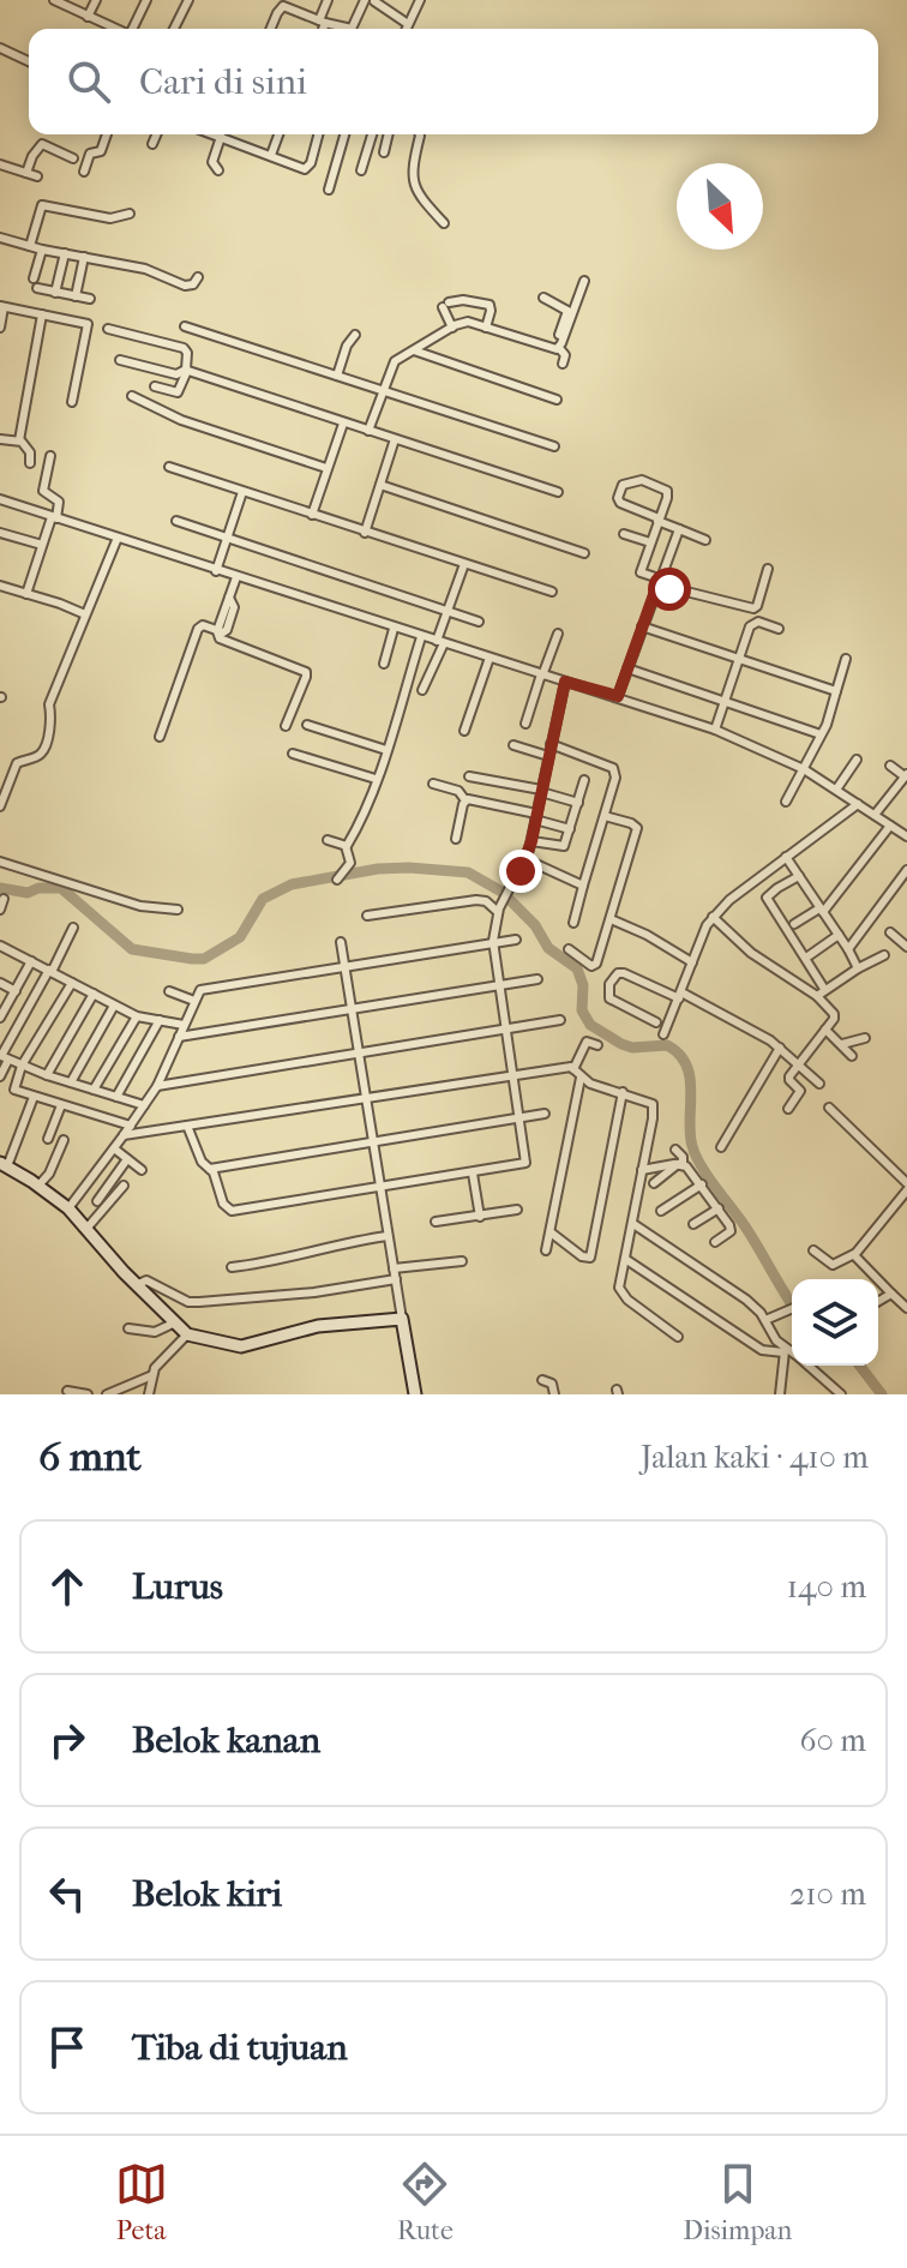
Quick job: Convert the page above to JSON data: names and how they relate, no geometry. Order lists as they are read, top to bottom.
{
  "north": "bottom right",
  "page": {
    "search": "Cari di sini",
    "heading": ["6 mnt", "Jalan kaki · 410 m"],
    "list": [
      ["Lurus", "140 m"],
      ["Belok kanan", "60 m"],
      ["Belok kiri", "210 m"],
      "Tiba di tujuan"
    ],
    "nav": ["Peta", "Rute", "Disimpan"]
  }
}
